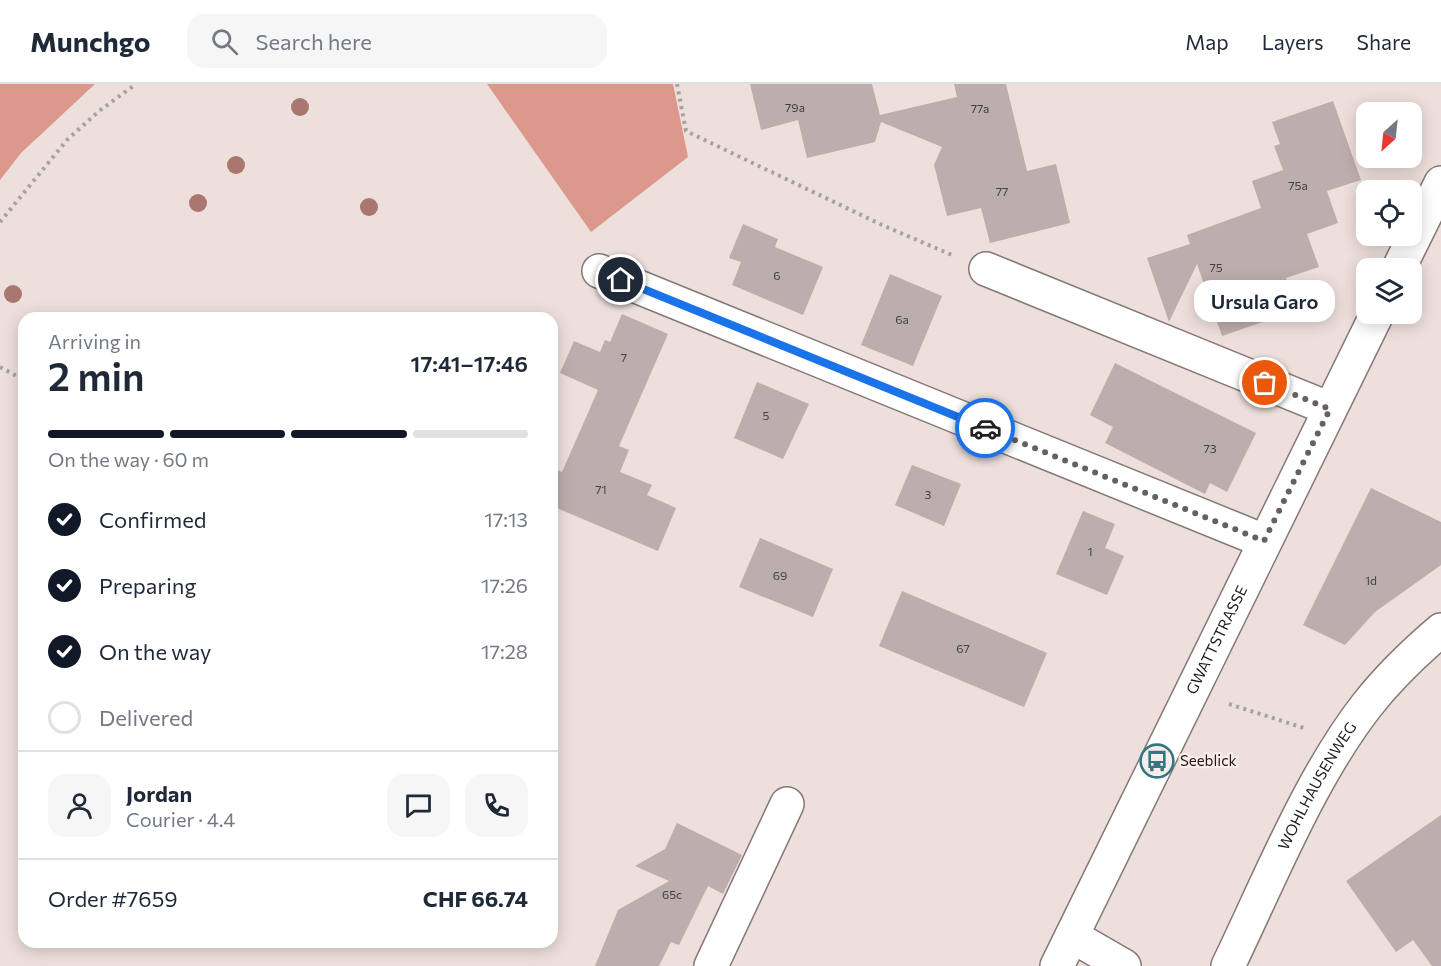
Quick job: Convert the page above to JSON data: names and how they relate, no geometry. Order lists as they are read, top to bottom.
{
  "streets": {
    "street": ["GWATTSTRASSE", "WOHLHAUSENWEG"]
  },
  "places": {
    "other": ["Ursula Garo"],
    "bus stop": ["Seeblick"]
  },
  "house_numbers": [
    "79a",
    "77a",
    "75a",
    "77",
    "75",
    "6",
    "6a",
    "7",
    "5",
    "73",
    "71",
    "3",
    "1",
    "69",
    "1d",
    "67",
    "65c"
  ],
  "north": "bottom left",
  "page": {
    "header": "Munchgo",
    "search": "Search here",
    "nav": ["Map", "Layers", "Share"],
    "bubble": "Ursula Garo",
    "heading": ["2 min", "Arriving in", "17:41–17:46"],
    "panel": [
      "Jordan",
      "Courier · 4.4",
      "Order #7659",
      "CHF 66.74"
    ],
    "bar": "On the way · 60 m",
    "list": [
      ["Confirmed", "17:13"],
      ["Preparing", "17:26"],
      ["On the way", "17:28"],
      "Delivered"
    ]
  }
}
